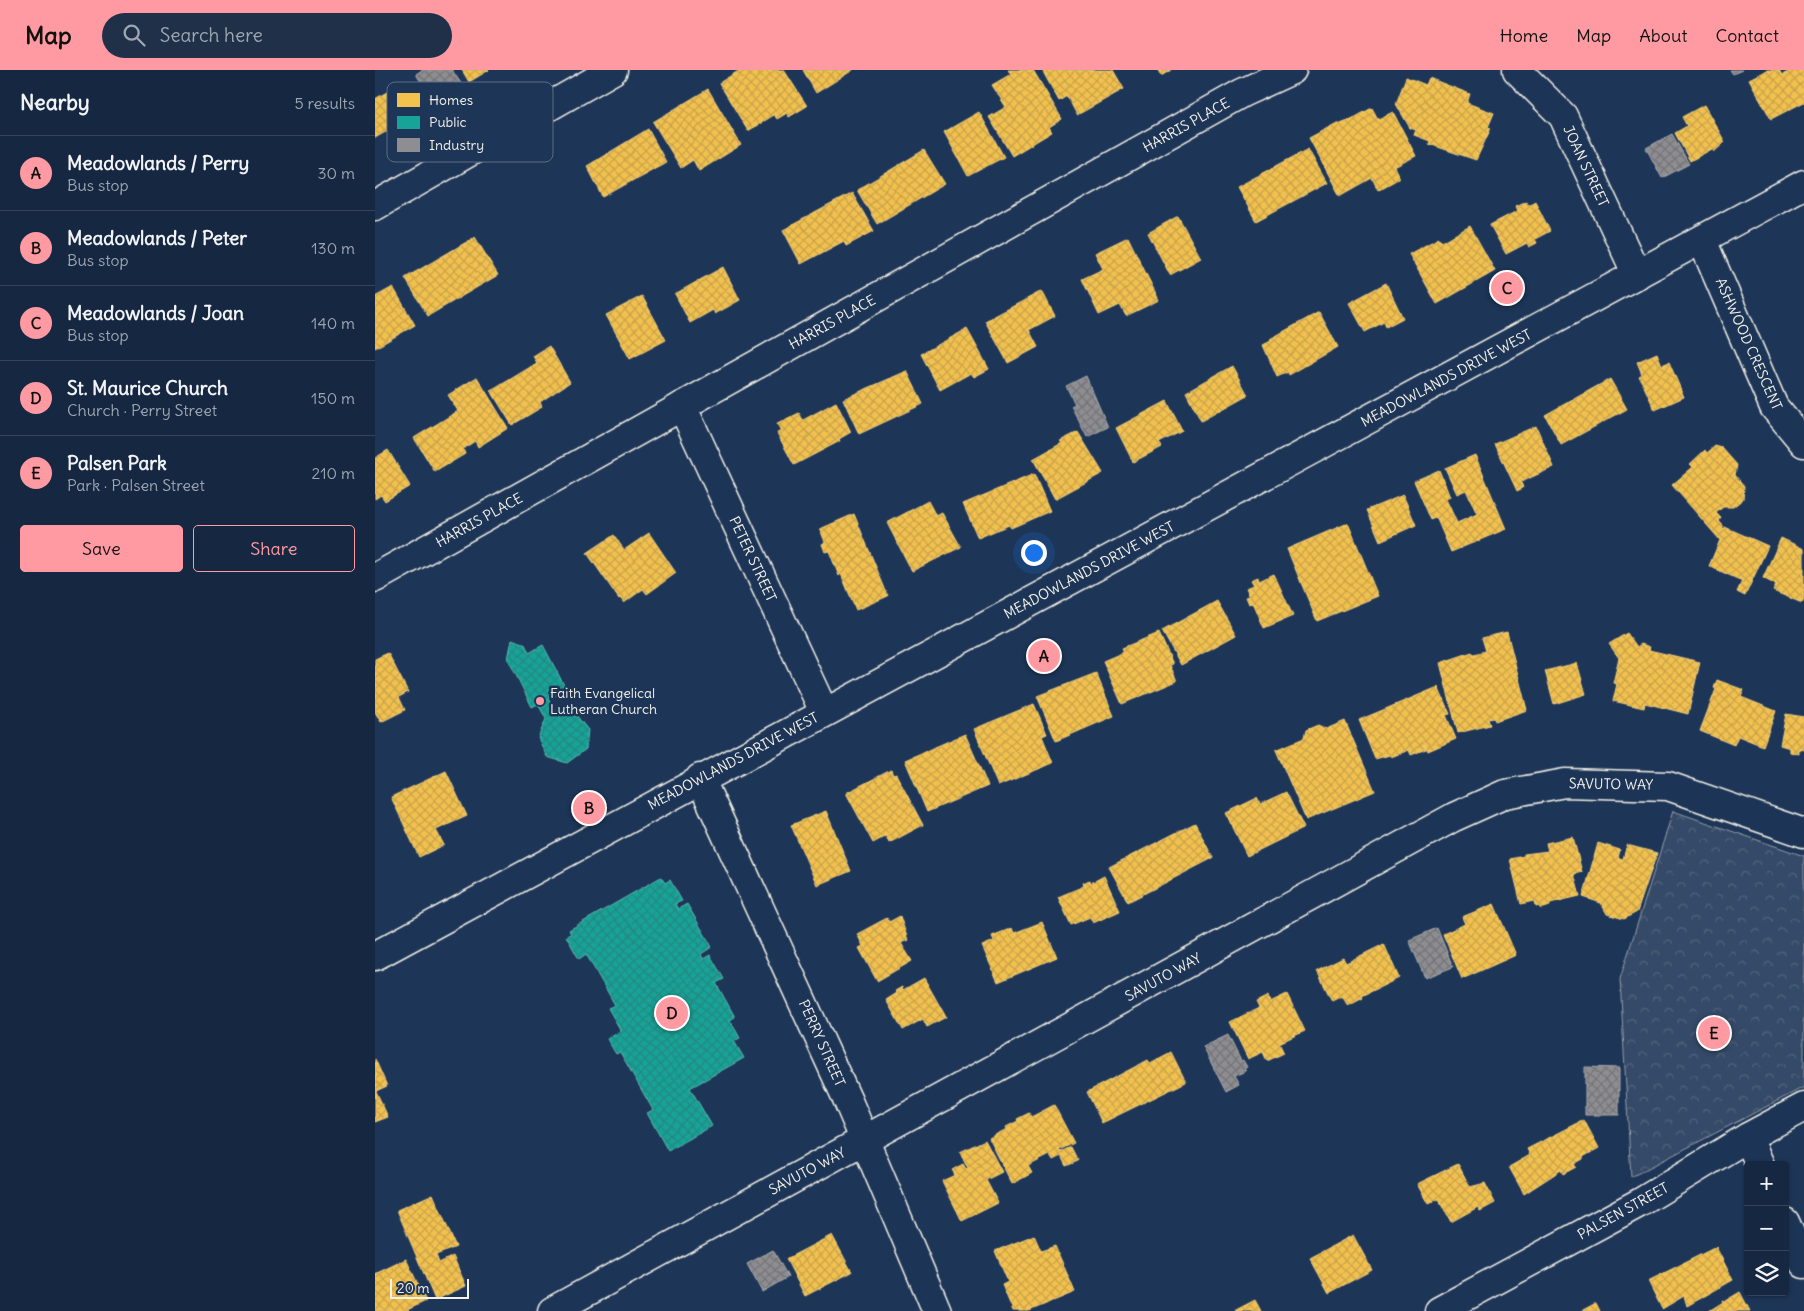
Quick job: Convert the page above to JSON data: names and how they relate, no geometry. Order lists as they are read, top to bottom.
{
  "streets": {
    "street": [
      "HARRIS PLACE",
      "JOAN STREET",
      "ASHWOOD CRESCENT",
      "MEADOWLANDS DRIVE WEST",
      "PETER STREET",
      "SAVUTO WAY",
      "PERRY STREET",
      "PALSEN STREET"
    ]
  },
  "crossings": [
    ["HARRIS PLACE", "PETER STREET"],
    ["JOAN STREET", "MEADOWLANDS DRIVE WEST"],
    ["ASHWOOD CRESCENT", "MEADOWLANDS DRIVE WEST"],
    ["MEADOWLANDS DRIVE WEST", "PETER STREET"],
    ["MEADOWLANDS DRIVE WEST", "PERRY STREET"],
    ["SAVUTO WAY", "PERRY STREET"]
  ],
  "places": ["Faith Evangelical Lutheran Church"],
  "legend": ["Homes", "Public", "Industry"],
  "scale_bar": "20 m",
  "page": {
    "header": "Map",
    "search": "Search here",
    "nav": [
      "Home",
      "Map",
      "About",
      "Contact"
    ],
    "heading": ["Nearby", "5 results"],
    "list": [
      {
        "mark": "A",
        "name": "Meadowlands / Perry",
        "note": "Bus stop",
        "value": "30 m"
      },
      {
        "mark": "B",
        "name": "Meadowlands / Peter",
        "note": "Bus stop",
        "value": "130 m"
      },
      {
        "mark": "C",
        "name": "Meadowlands / Joan",
        "note": "Bus stop",
        "value": "140 m"
      },
      {
        "mark": "D",
        "name": "St. Maurice Church",
        "note": "Church · Perry Street",
        "value": "150 m"
      },
      {
        "mark": "E",
        "name": "Palsen Park",
        "note": "Park · Palsen Street",
        "value": "210 m"
      }
    ],
    "pins": [
      "C",
      "A",
      "B",
      "D",
      "E"
    ],
    "buttons": ["Save", "Share"],
    "map_buttons": ["+", "−"],
    "scale": "20 m"
  }
}
